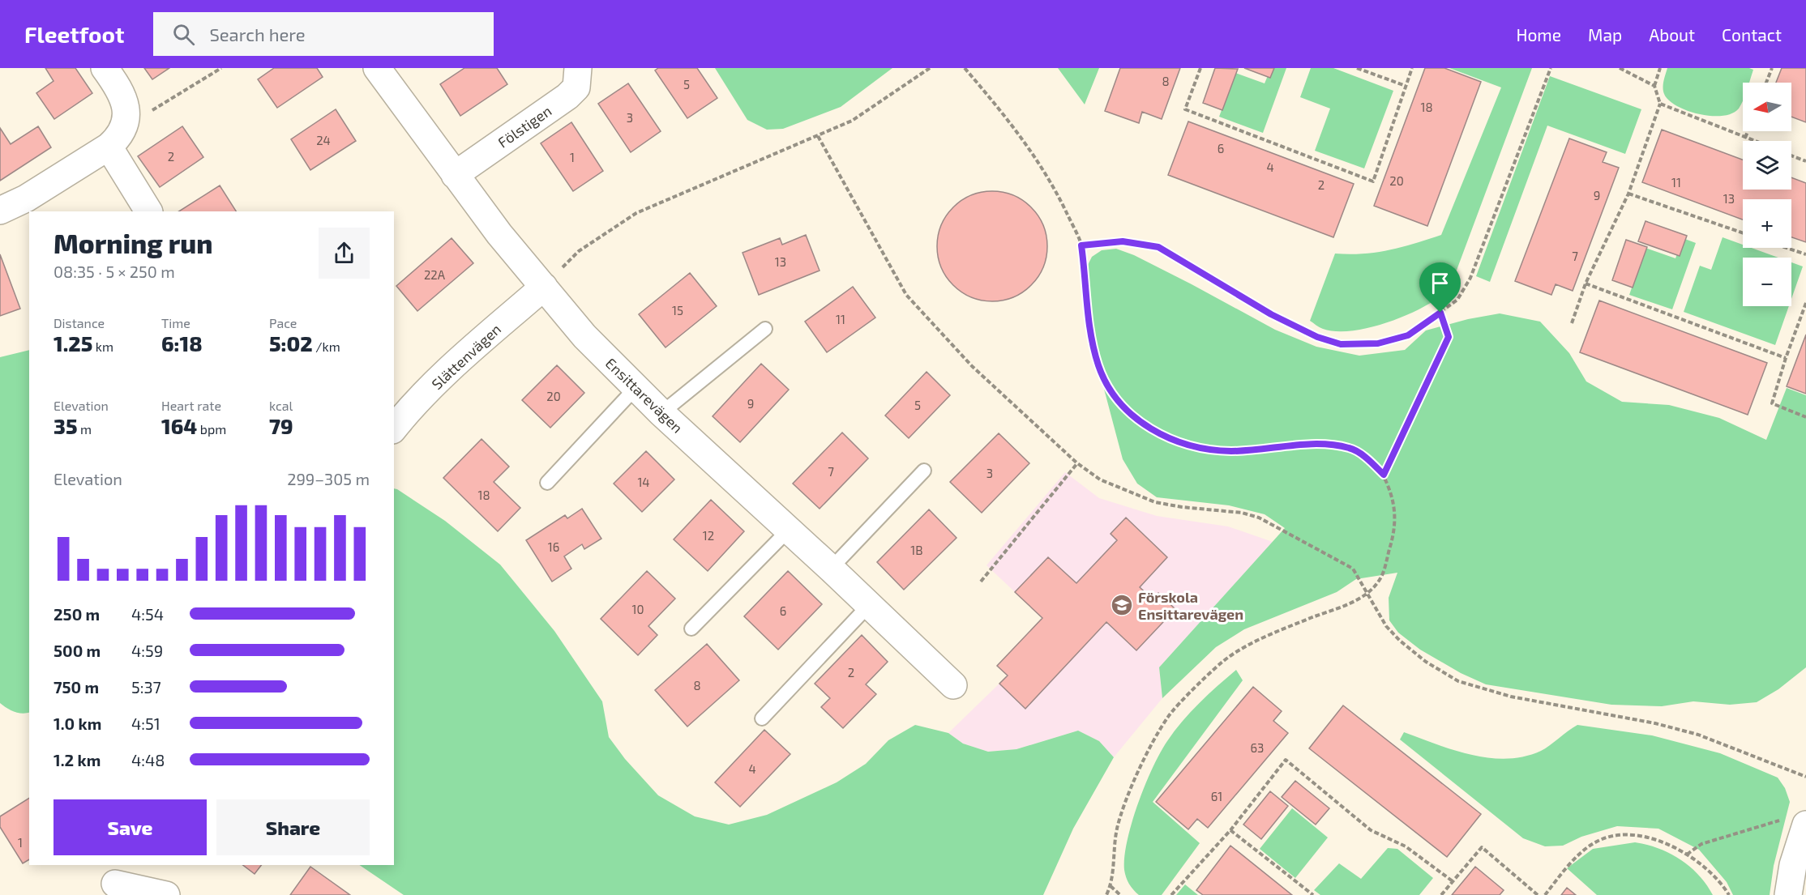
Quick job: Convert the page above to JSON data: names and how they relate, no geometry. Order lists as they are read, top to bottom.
{
  "streets": {
    "street": ["Fölstigen", "Slättenvägen", "Ensittarevägen"]
  },
  "crossings": [
    ["Fölstigen", "Ensittarevägen"],
    ["Slättenvägen", "Ensittarevägen"]
  ],
  "places": {
    "school or university": ["Förskola Ensittarevägen"]
  },
  "house_numbers": [
    "8",
    "5",
    "18",
    "3",
    "24",
    "6",
    "2",
    "1",
    "4",
    "20",
    "11",
    "2",
    "9",
    "13",
    "7",
    "13",
    "22A",
    "15",
    "11",
    "20",
    "9",
    "5",
    "7",
    "3",
    "14",
    "18",
    "12",
    "16",
    "1B",
    "10",
    "6",
    "2",
    "8",
    "63",
    "4",
    "61",
    "1"
  ],
  "north": "left",
  "page": {
    "header": "Fleetfoot",
    "search": "Search here",
    "nav": [
      "Home",
      "Map",
      "About",
      "Contact"
    ],
    "map_buttons": ["+", "−"],
    "heading": ["Morning run", "08:35 · 5 × 250 m"],
    "stats": [
      ["Distance", "1.25 km"],
      ["Time", "6:18"],
      ["Pace", "5:02 /km"],
      ["Elevation", "35 m"],
      ["Heart rate", "164 bpm"],
      ["kcal", "79"]
    ],
    "chart": ["Elevation", "299–305 m"],
    "list": [
      {
        "name": "250 m",
        "note": "4:54"
      },
      {
        "name": "500 m",
        "note": "4:59"
      },
      {
        "name": "750 m",
        "note": "5:37"
      },
      {
        "name": "1.0 km",
        "note": "4:51"
      },
      {
        "name": "1.2 km",
        "note": "4:48"
      }
    ],
    "buttons": ["Save", "Share"]
  }
}
